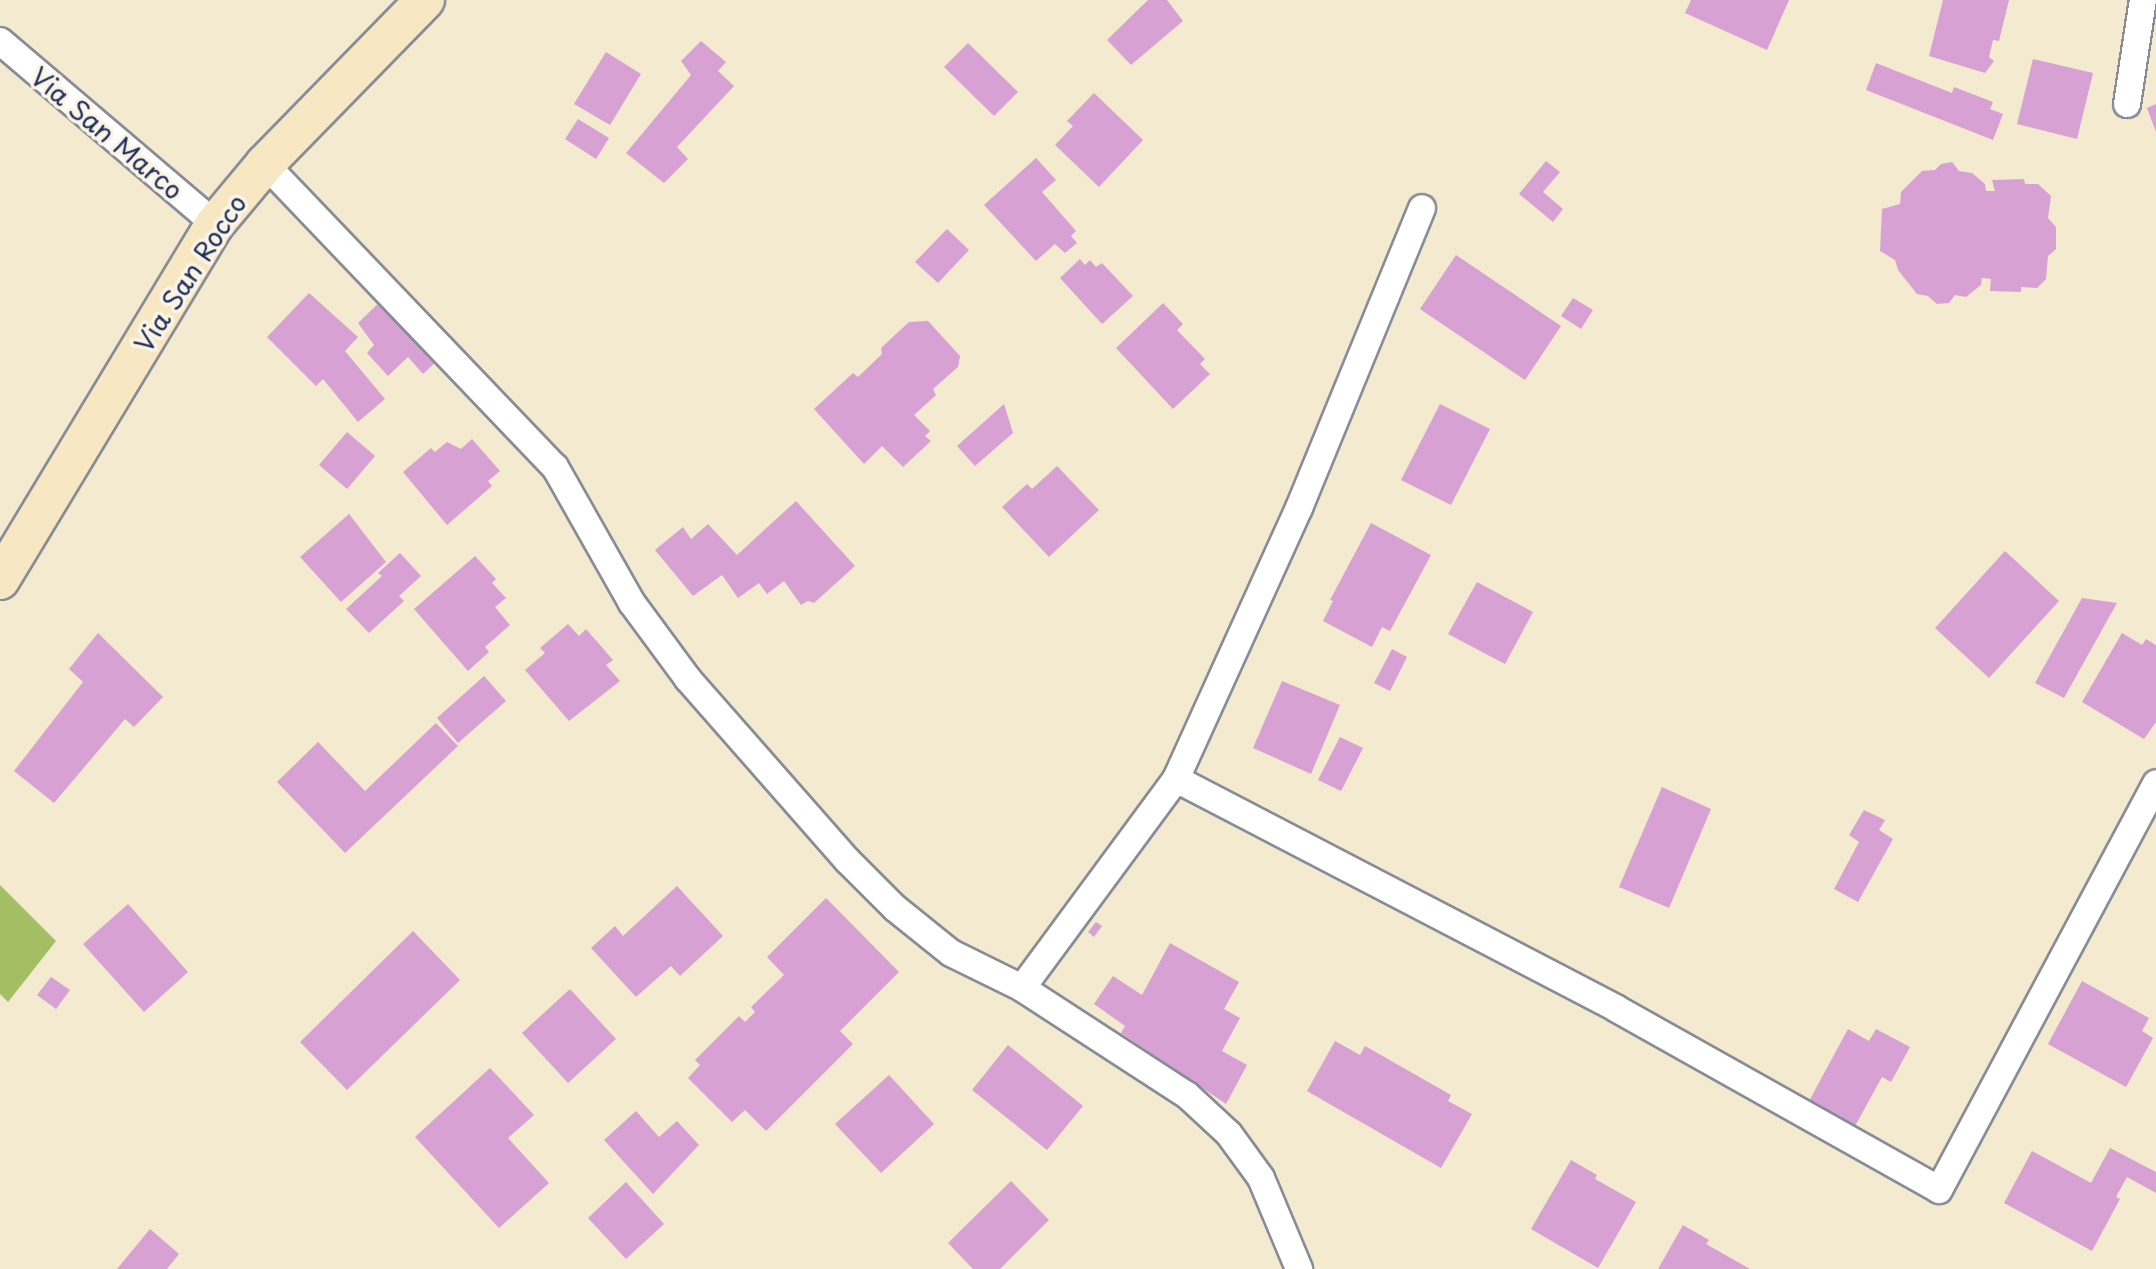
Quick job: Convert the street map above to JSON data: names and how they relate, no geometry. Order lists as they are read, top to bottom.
{
  "streets": {
    "street": ["Via San Marco", "Via San Rocco"]
  },
  "crossings": [
    ["Via San Marco", "Via San Rocco"]
  ]
}
